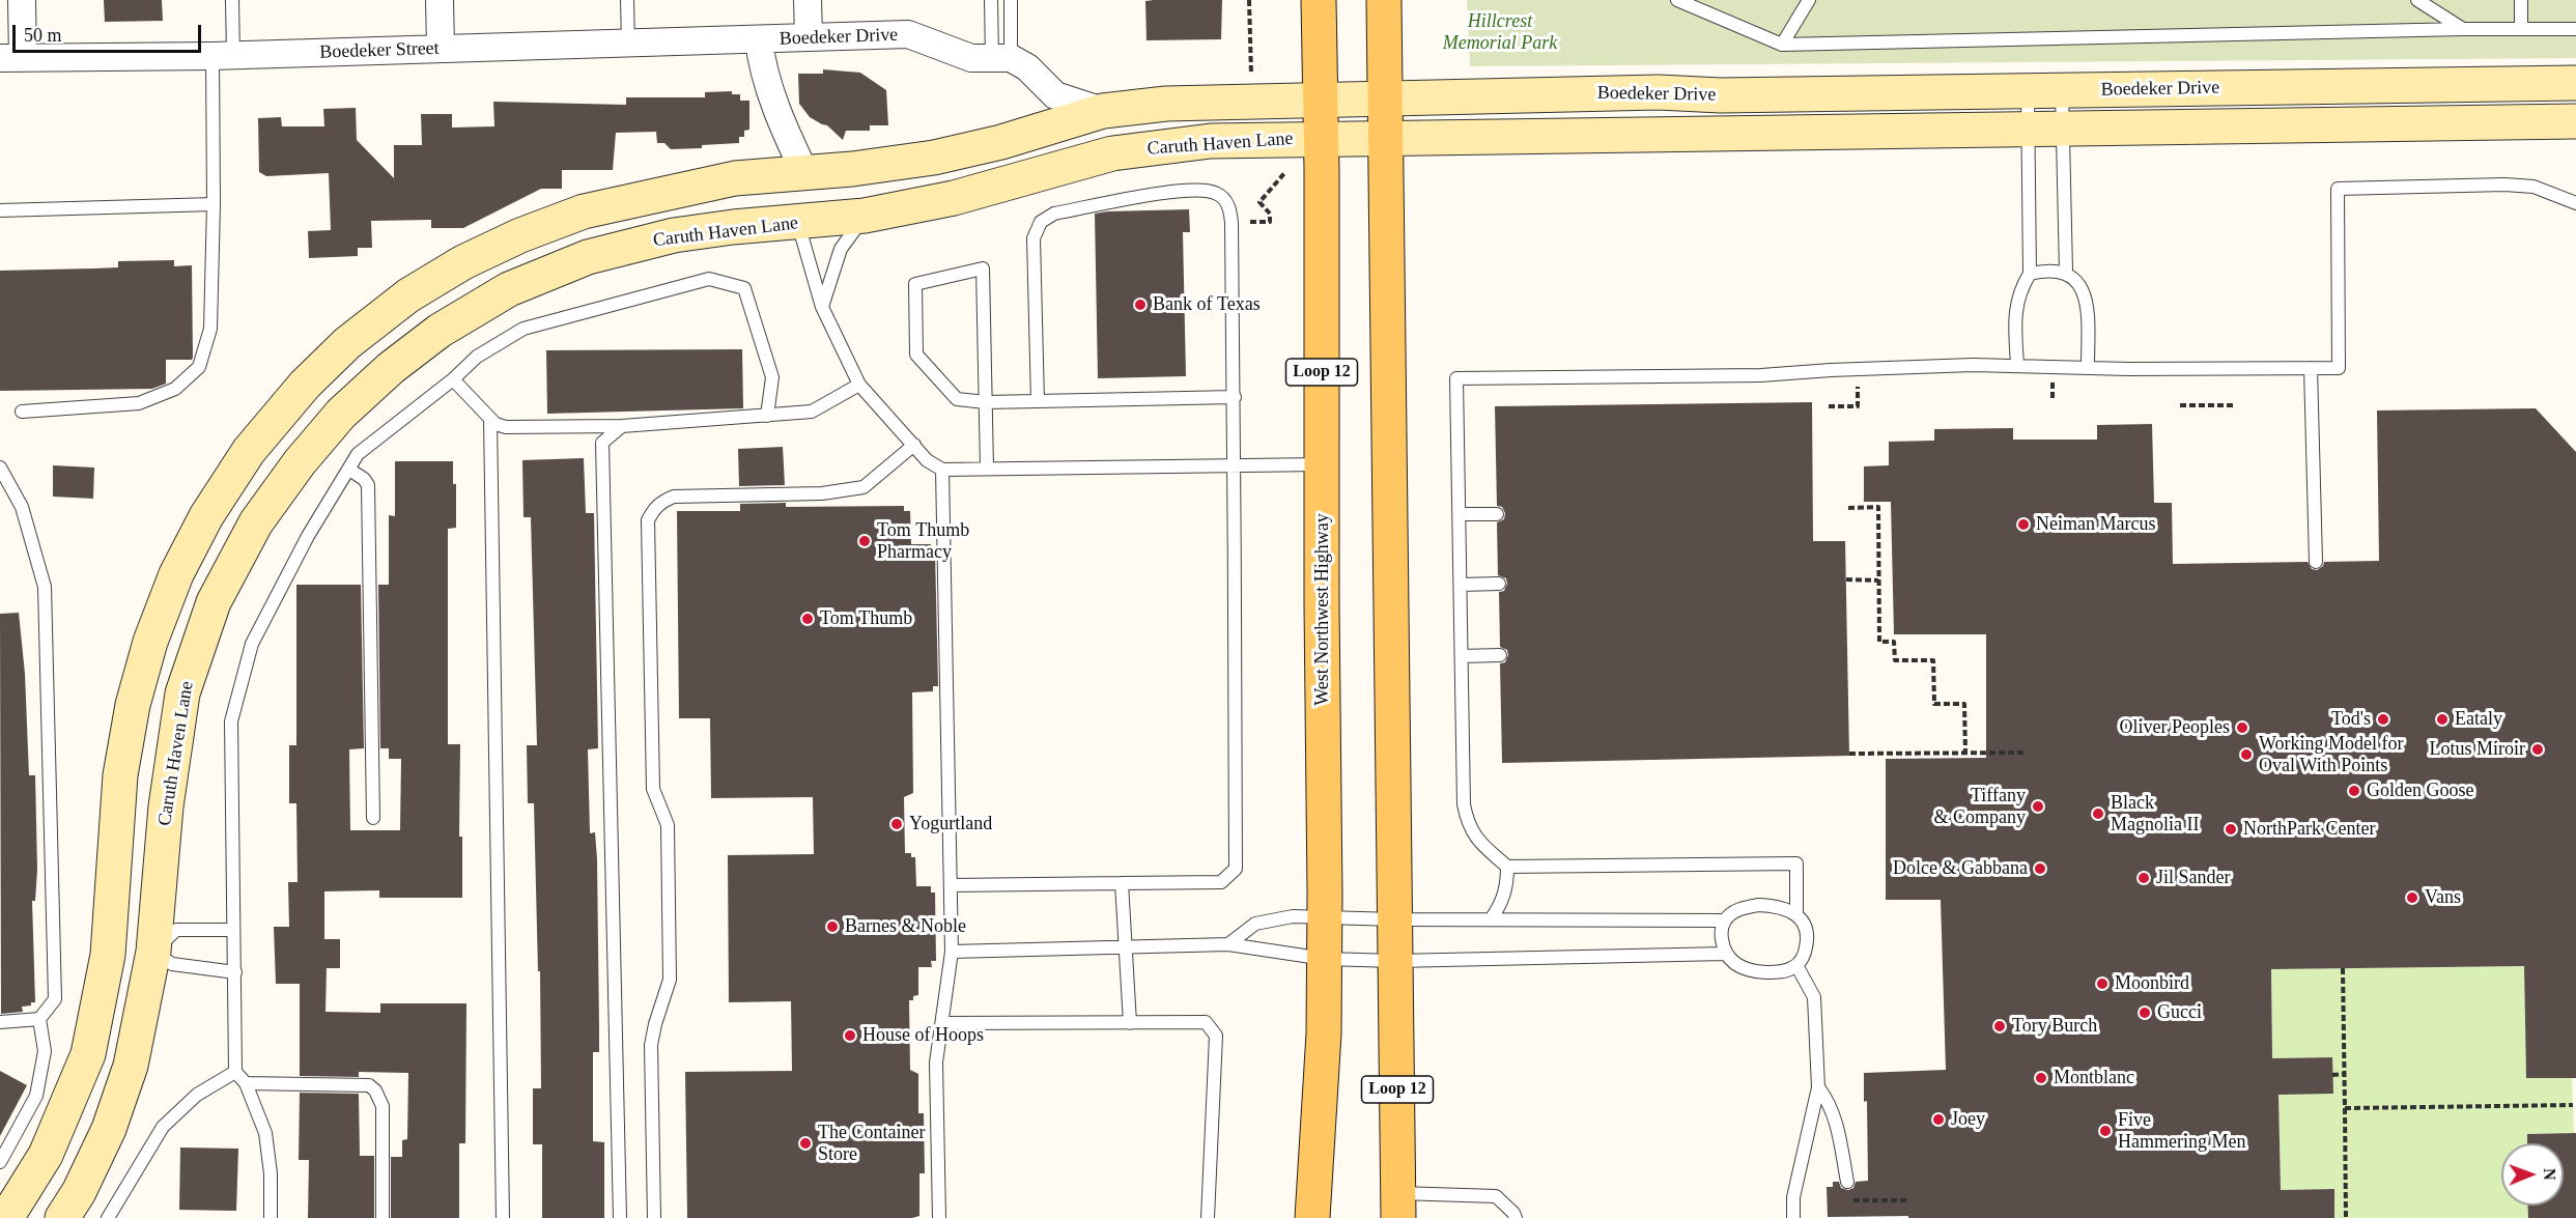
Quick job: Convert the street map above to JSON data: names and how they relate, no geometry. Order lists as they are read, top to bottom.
{
  "streets": {
    "main road": [
      "Boedeker Drive",
      "Caruth Haven Lane",
      "Loop 12",
      "West Northwest Highway"
    ],
    "street": ["Boedeker Street"]
  },
  "crossings": [
    ["Boedeker Drive", "Boedeker Street"],
    ["Boedeker Drive", "Caruth Haven Lane"],
    ["Boedeker Drive", "Loop 12"],
    ["Boedeker Drive", "West Northwest Highway"],
    ["Caruth Haven Lane", "Loop 12"],
    ["Caruth Haven Lane", "West Northwest Highway"]
  ],
  "parks": ["Hillcrest Memorial Park"],
  "places": [
    "Bank of Texas",
    "Neiman Marcus",
    "Tom Thumb Pharmacy",
    "Tom Thumb",
    "Tod's",
    "Eataly",
    "Oliver Peoples",
    "Lotus Miroir",
    "Working Model for Oval With Points",
    "Golden Goose",
    "Tiffany & Company",
    "Black Magnolia II",
    "Yogurtland",
    "NorthPark Center",
    "Dolce & Gabbana",
    "Jil Sander",
    "Vans",
    "Barnes & Noble",
    "Moonbird",
    "Gucci",
    "Tory Burch",
    "House of Hoops",
    "Montblanc",
    "Joey",
    "Five Hammering Men",
    "The Container Store"
  ],
  "scale_bar": "50 m",
  "north": "right"
}
